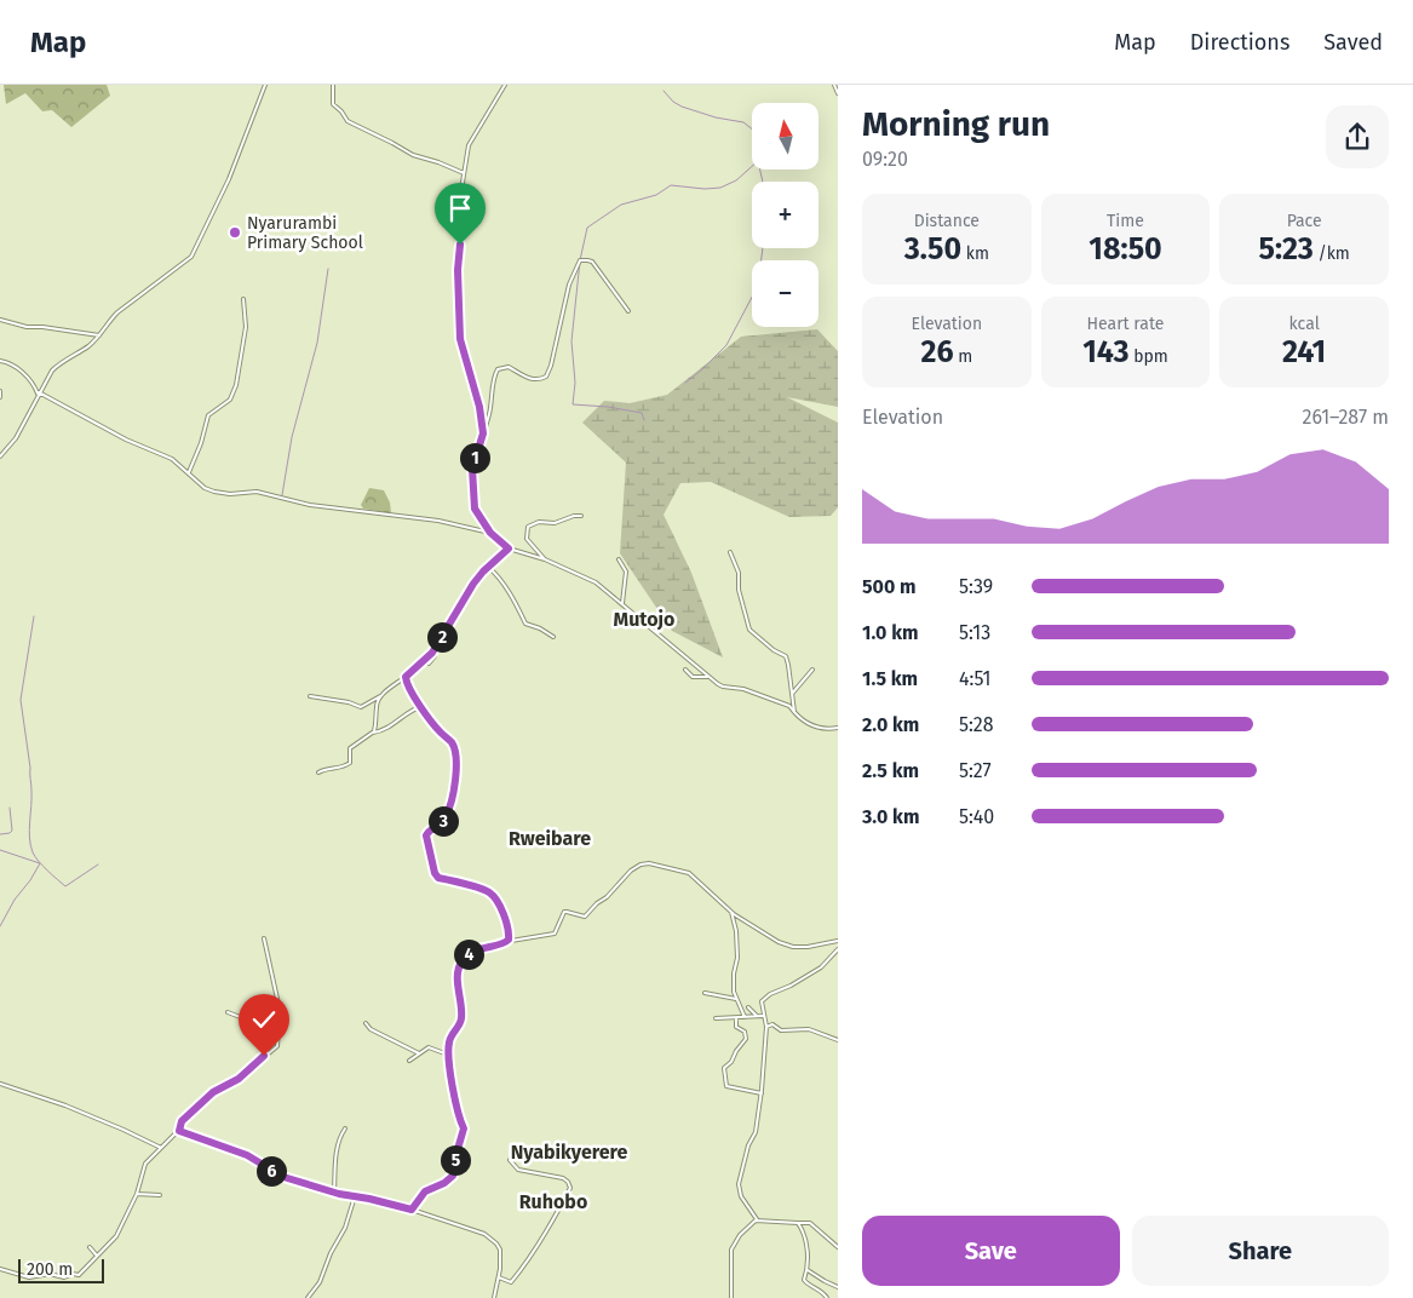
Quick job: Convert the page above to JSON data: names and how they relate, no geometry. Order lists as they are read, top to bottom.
{
  "districts": [
    "Mutojo",
    "Rweibare",
    "Nyabikyerere",
    "Ruhobo"
  ],
  "places": ["Nyarurambi Primary School"],
  "scale_bar": "200 m",
  "north": "top",
  "page": {
    "header": "Map",
    "nav": ["Map", "Directions", "Saved"],
    "heading": ["Morning run", "09:20"],
    "map_buttons": ["+", "−"],
    "stats": [
      ["Distance", "3.50 km"],
      ["Time", "18:50"],
      ["Pace", "5:23 /km"],
      ["Elevation", "26 m"],
      ["Heart rate", "143 bpm"],
      ["kcal", "241"]
    ],
    "chart": ["Elevation", "261–287 m"],
    "pins": [
      "1",
      "2",
      "3",
      "4",
      "5",
      "6"
    ],
    "list": [
      {
        "name": "500 m",
        "note": "5:39"
      },
      {
        "name": "1.0 km",
        "note": "5:13"
      },
      {
        "name": "1.5 km",
        "note": "4:51"
      },
      {
        "name": "2.0 km",
        "note": "5:28"
      },
      {
        "name": "2.5 km",
        "note": "5:27"
      },
      {
        "name": "3.0 km",
        "note": "5:40"
      }
    ],
    "buttons": ["Save", "Share"],
    "scale": "200 m"
  }
}
